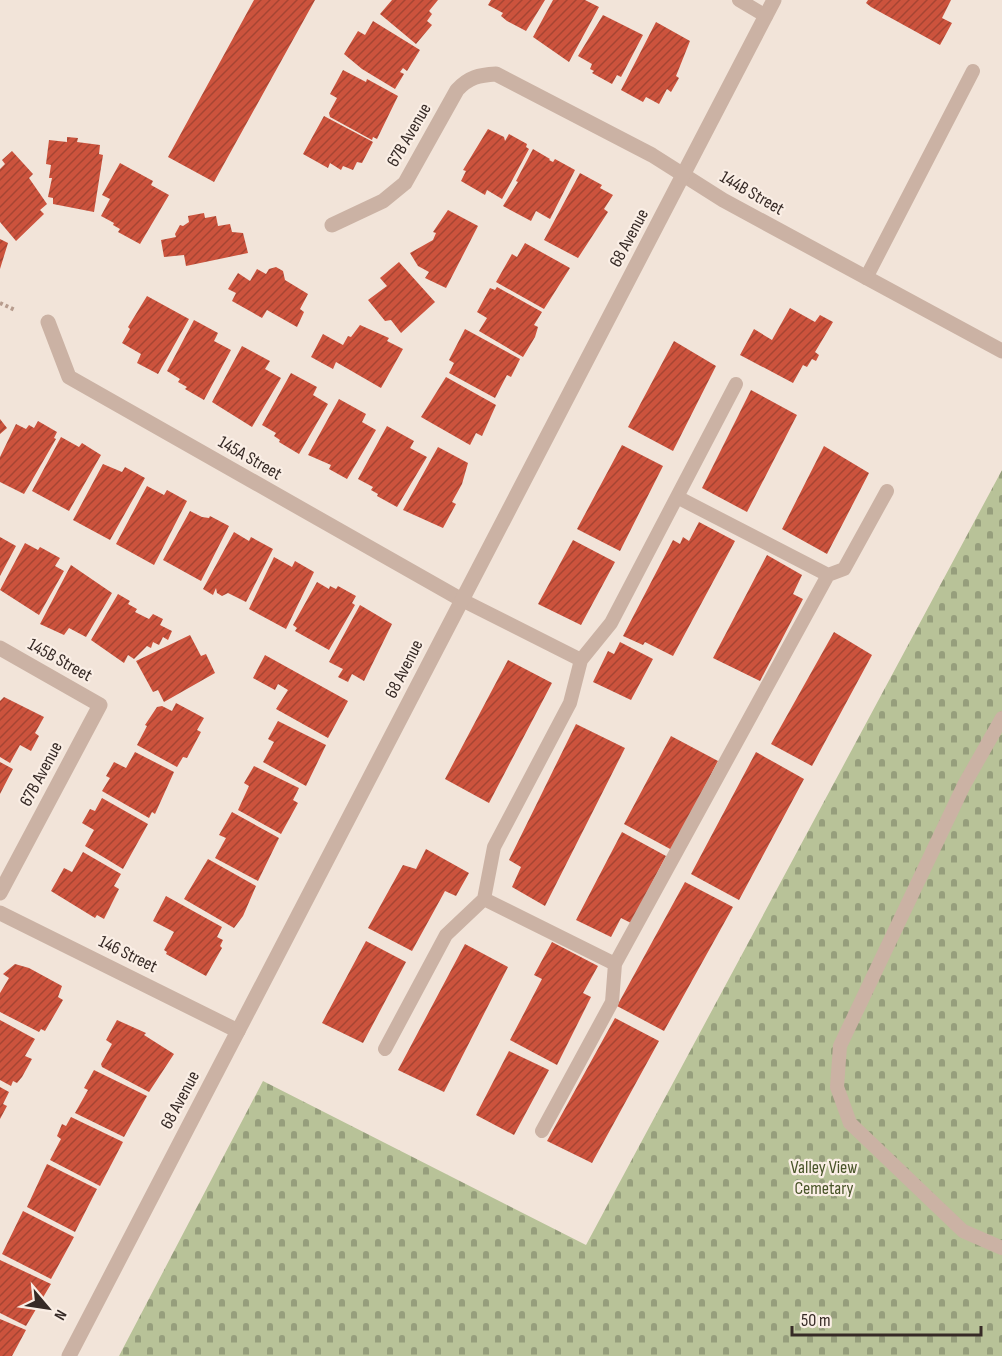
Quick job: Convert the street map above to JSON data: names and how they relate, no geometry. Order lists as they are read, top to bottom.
{
  "streets": {
    "street": [
      "67B Avenue",
      "144B Street",
      "68 Avenue",
      "145A Street",
      "145B Street",
      "146 Street"
    ]
  },
  "crossings": [
    ["67B Avenue", "144B Street"],
    ["67B Avenue", "145B Street"],
    ["144B Street", "68 Avenue"],
    ["68 Avenue", "145A Street"],
    ["68 Avenue", "146 Street"]
  ],
  "parks": ["Valley View Cemetary"],
  "scale_bar": "50 m",
  "north": "bottom right"
}
